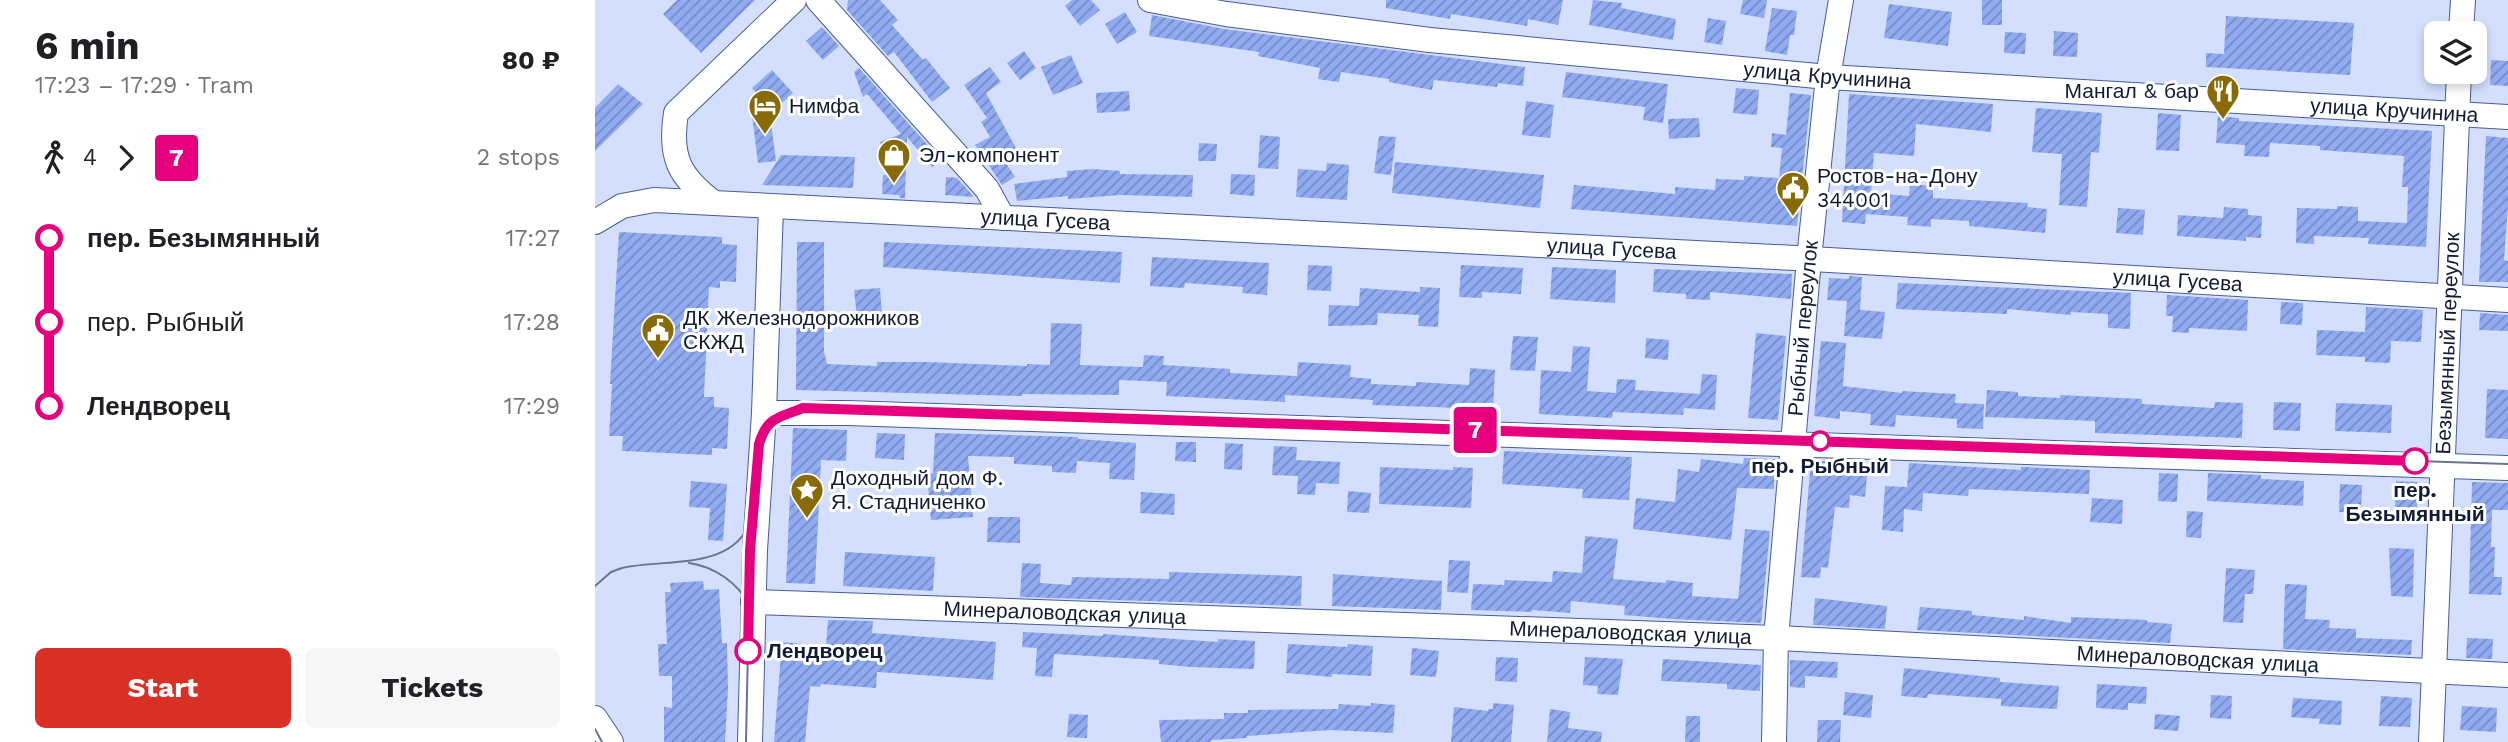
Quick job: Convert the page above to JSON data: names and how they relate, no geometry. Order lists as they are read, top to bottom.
{
  "streets": {
    "street": [
      "улица Кручинина",
      "улица Гусева",
      "Рыбный переулок",
      "Безымянный переулок",
      "Минераловодская улица"
    ]
  },
  "crossings": [
    ["улица Кручинина", "Рыбный переулок"],
    ["улица Кручинина", "Безымянный переулок"],
    ["улица Гусева", "Рыбный переулок"],
    ["улица Гусева", "Безымянный переулок"],
    ["Рыбный переулок", "Минераловодская улица"],
    ["Безымянный переулок", "Минераловодская улица"]
  ],
  "places": {
    "restaurant": ["Мангал & бар"],
    "hotel": ["Нимфа"],
    "shop": ["Эл-компонент"],
    "public building": ["Ростов-на-Дону 344001", "ДК Железнодорожников СКЖД"],
    "other": ["пер. Рыбный", "пер. Безымянный", "Лендворец"],
    "place": ["Доходный дом Ф. Я. Стадниченко"]
  },
  "lines": ["tram line 7"],
  "page": {
    "heading": ["6 min", "17:23 – 17:29 · Tram", "80 ₽"],
    "on_map": "7",
    "legs": ["4", "7", "2 stops"],
    "list": [
      {
        "name": "пер. Безымянный",
        "value": "17:27"
      },
      {
        "name": "пер. Рыбный",
        "value": "17:28"
      },
      {
        "name": "Лендворец",
        "value": "17:29"
      }
    ],
    "buttons": ["Start", "Tickets"]
  }
}
